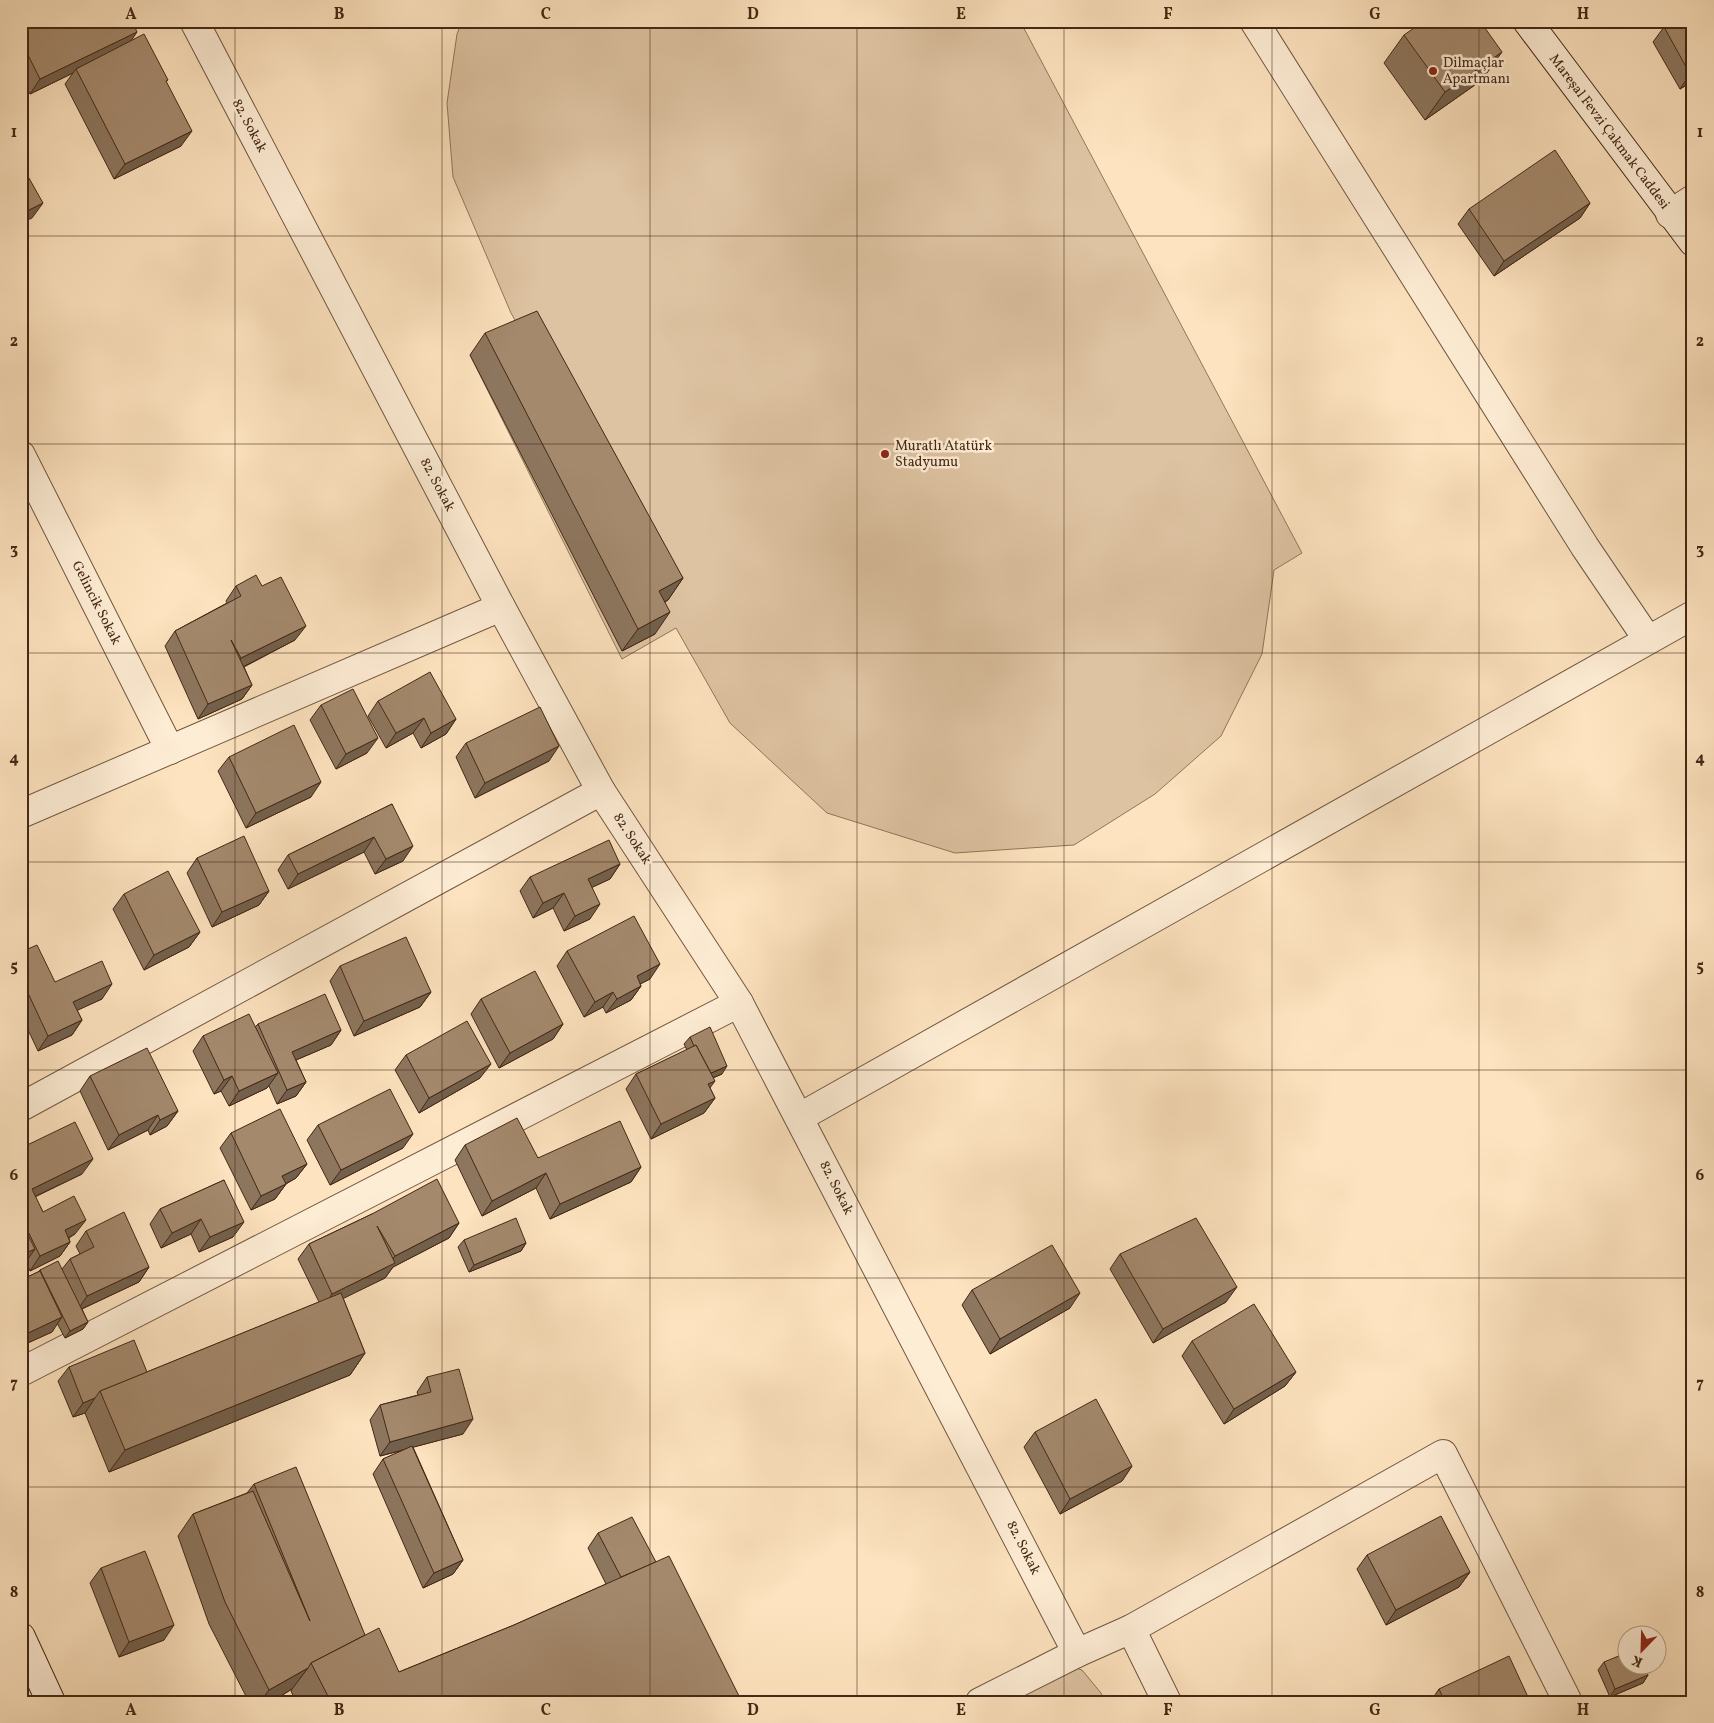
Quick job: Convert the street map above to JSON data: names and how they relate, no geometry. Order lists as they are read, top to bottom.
{
  "streets": {
    "street": ["82. Sokak", "Mareşal Fevzi Çakmak Caddesi", "Gelincik Sokak"]
  },
  "places": ["Dilmaçlar Apartmanı", "Muratlı Atatürk Stadyumu"],
  "north": "bottom left",
  "grid": {
    "columns": [
      "A",
      "B",
      "C",
      "D",
      "E",
      "F",
      "G",
      "H"
    ],
    "rows": [
      "1",
      "2",
      "3",
      "4",
      "5",
      "6",
      "7",
      "8"
    ]
  }
}
